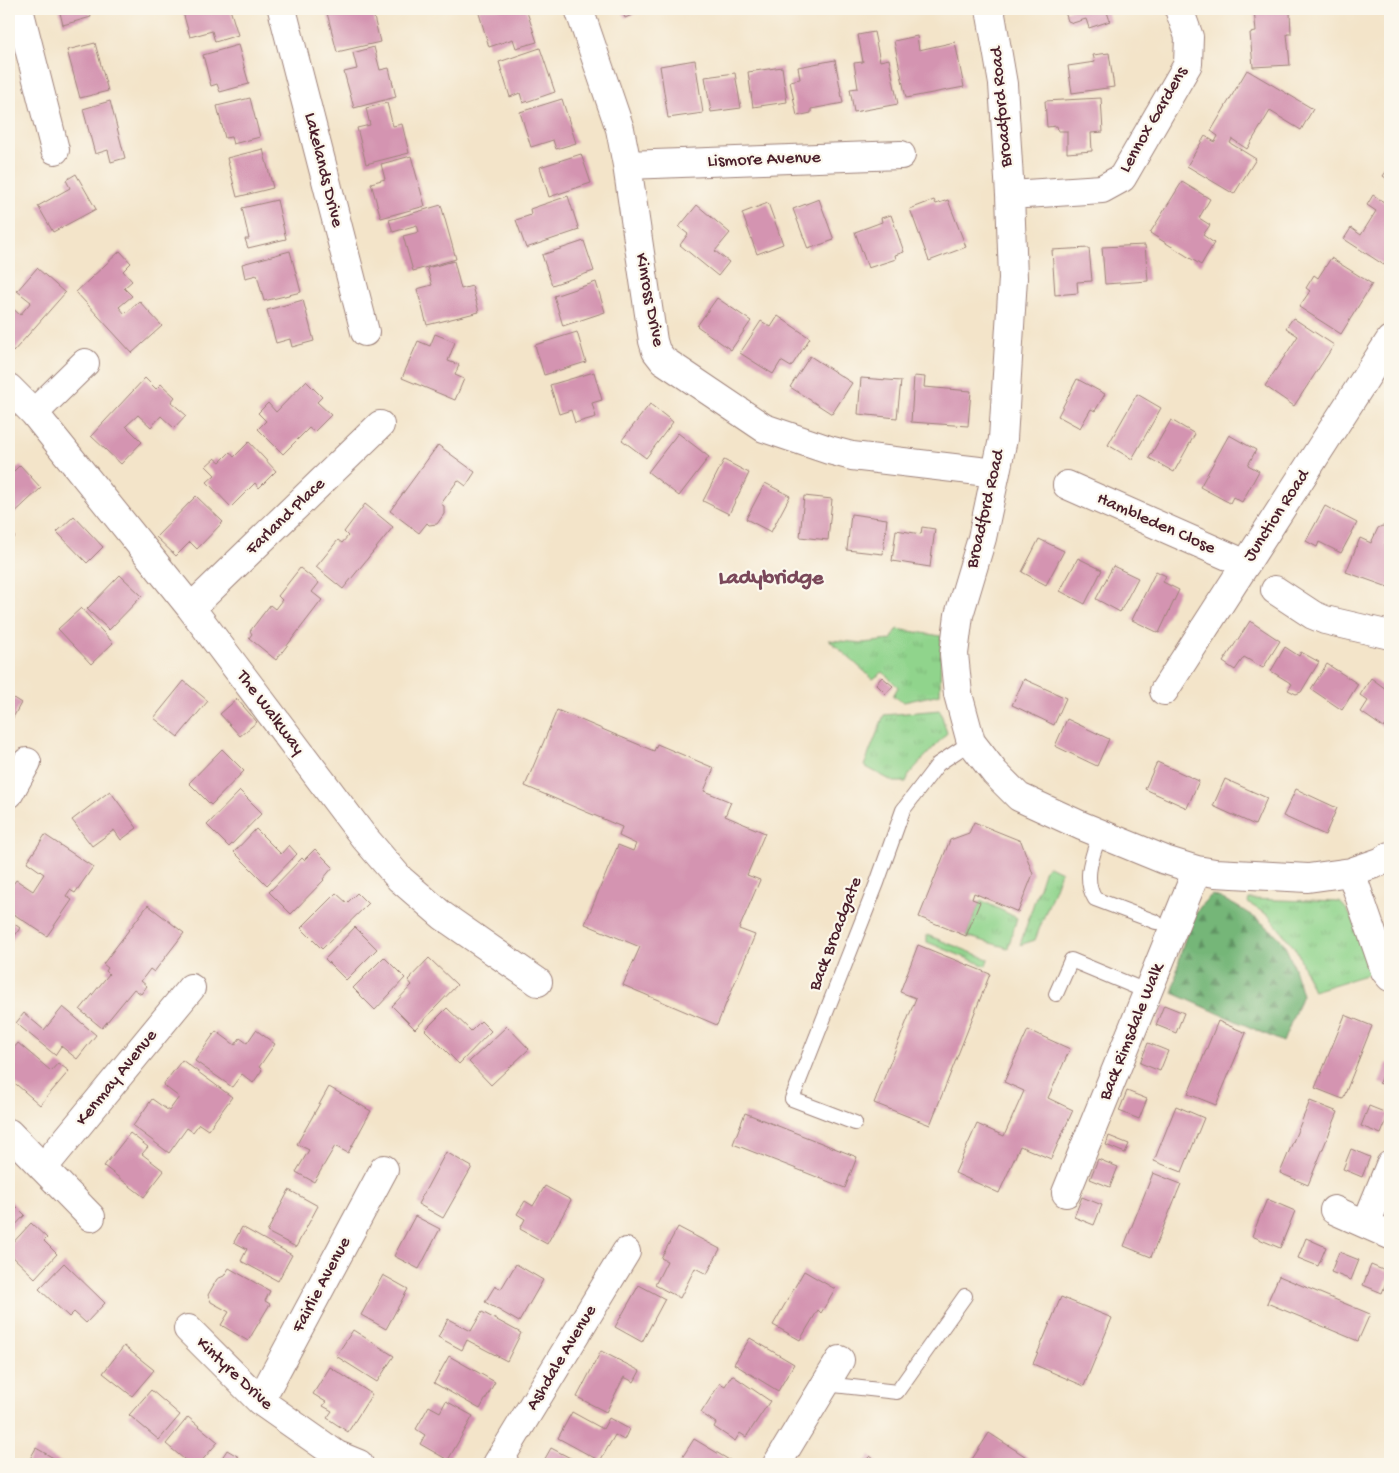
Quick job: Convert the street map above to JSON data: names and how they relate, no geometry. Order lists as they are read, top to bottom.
{
  "streets": {
    "street": [
      "Broadford Road",
      "Lennox Gardens",
      "Lismore Avenue",
      "Lakelands Drive",
      "Kinross Drive",
      "Junction Road",
      "Farland Place",
      "Hambleden Close",
      "The Walkway",
      "Back Rimsdale Walk",
      "Kenmay Avenue",
      "Fairlie Avenue",
      "Ashdale Avenue",
      "Kintyre Drive"
    ],
    "lane": ["Back Broadgate"]
  },
  "crossings": [
    ["Broadford Road", "Lennox Gardens"],
    ["Broadford Road", "Kinross Drive"],
    ["Broadford Road", "Back Broadgate"],
    ["Broadford Road", "Back Rimsdale Walk"],
    ["Lismore Avenue", "Kinross Drive"],
    ["Junction Road", "Hambleden Close"],
    ["Farland Place", "The Walkway"],
    ["Fairlie Avenue", "Kintyre Drive"]
  ],
  "districts": ["Ladybridge"]
}
